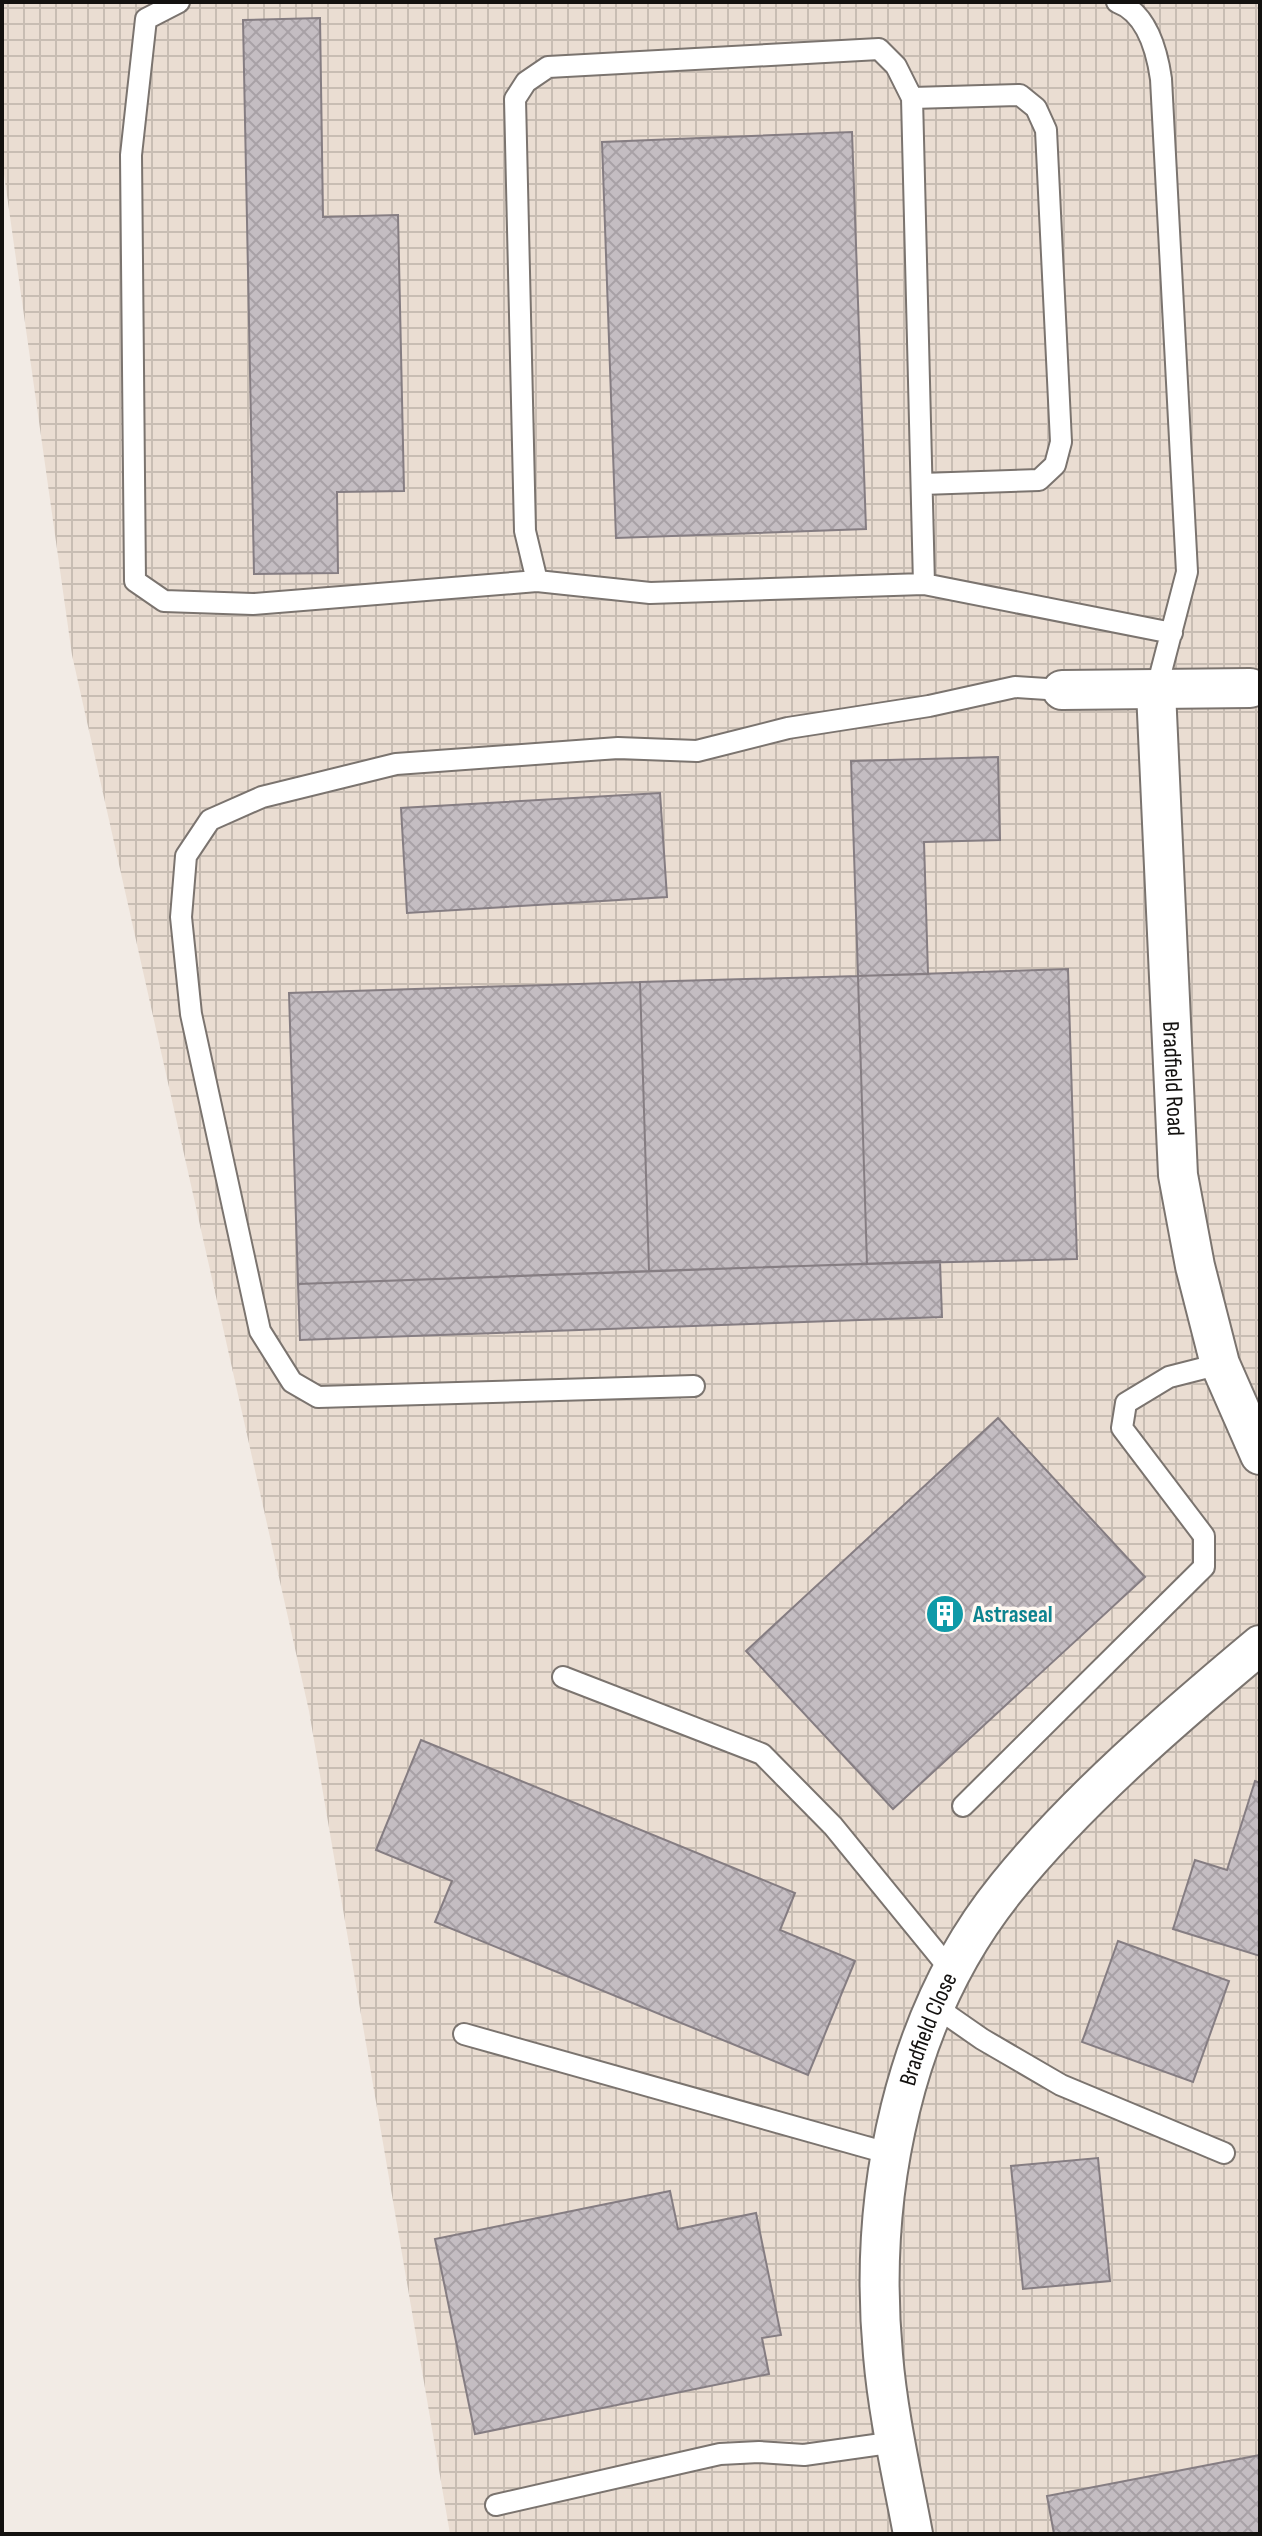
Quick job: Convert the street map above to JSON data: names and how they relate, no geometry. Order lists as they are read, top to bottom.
{
  "streets": {
    "street": ["Bradfield Road", "Bradfield Close"]
  },
  "places": {
    "building": ["Astraseal"]
  }
}
